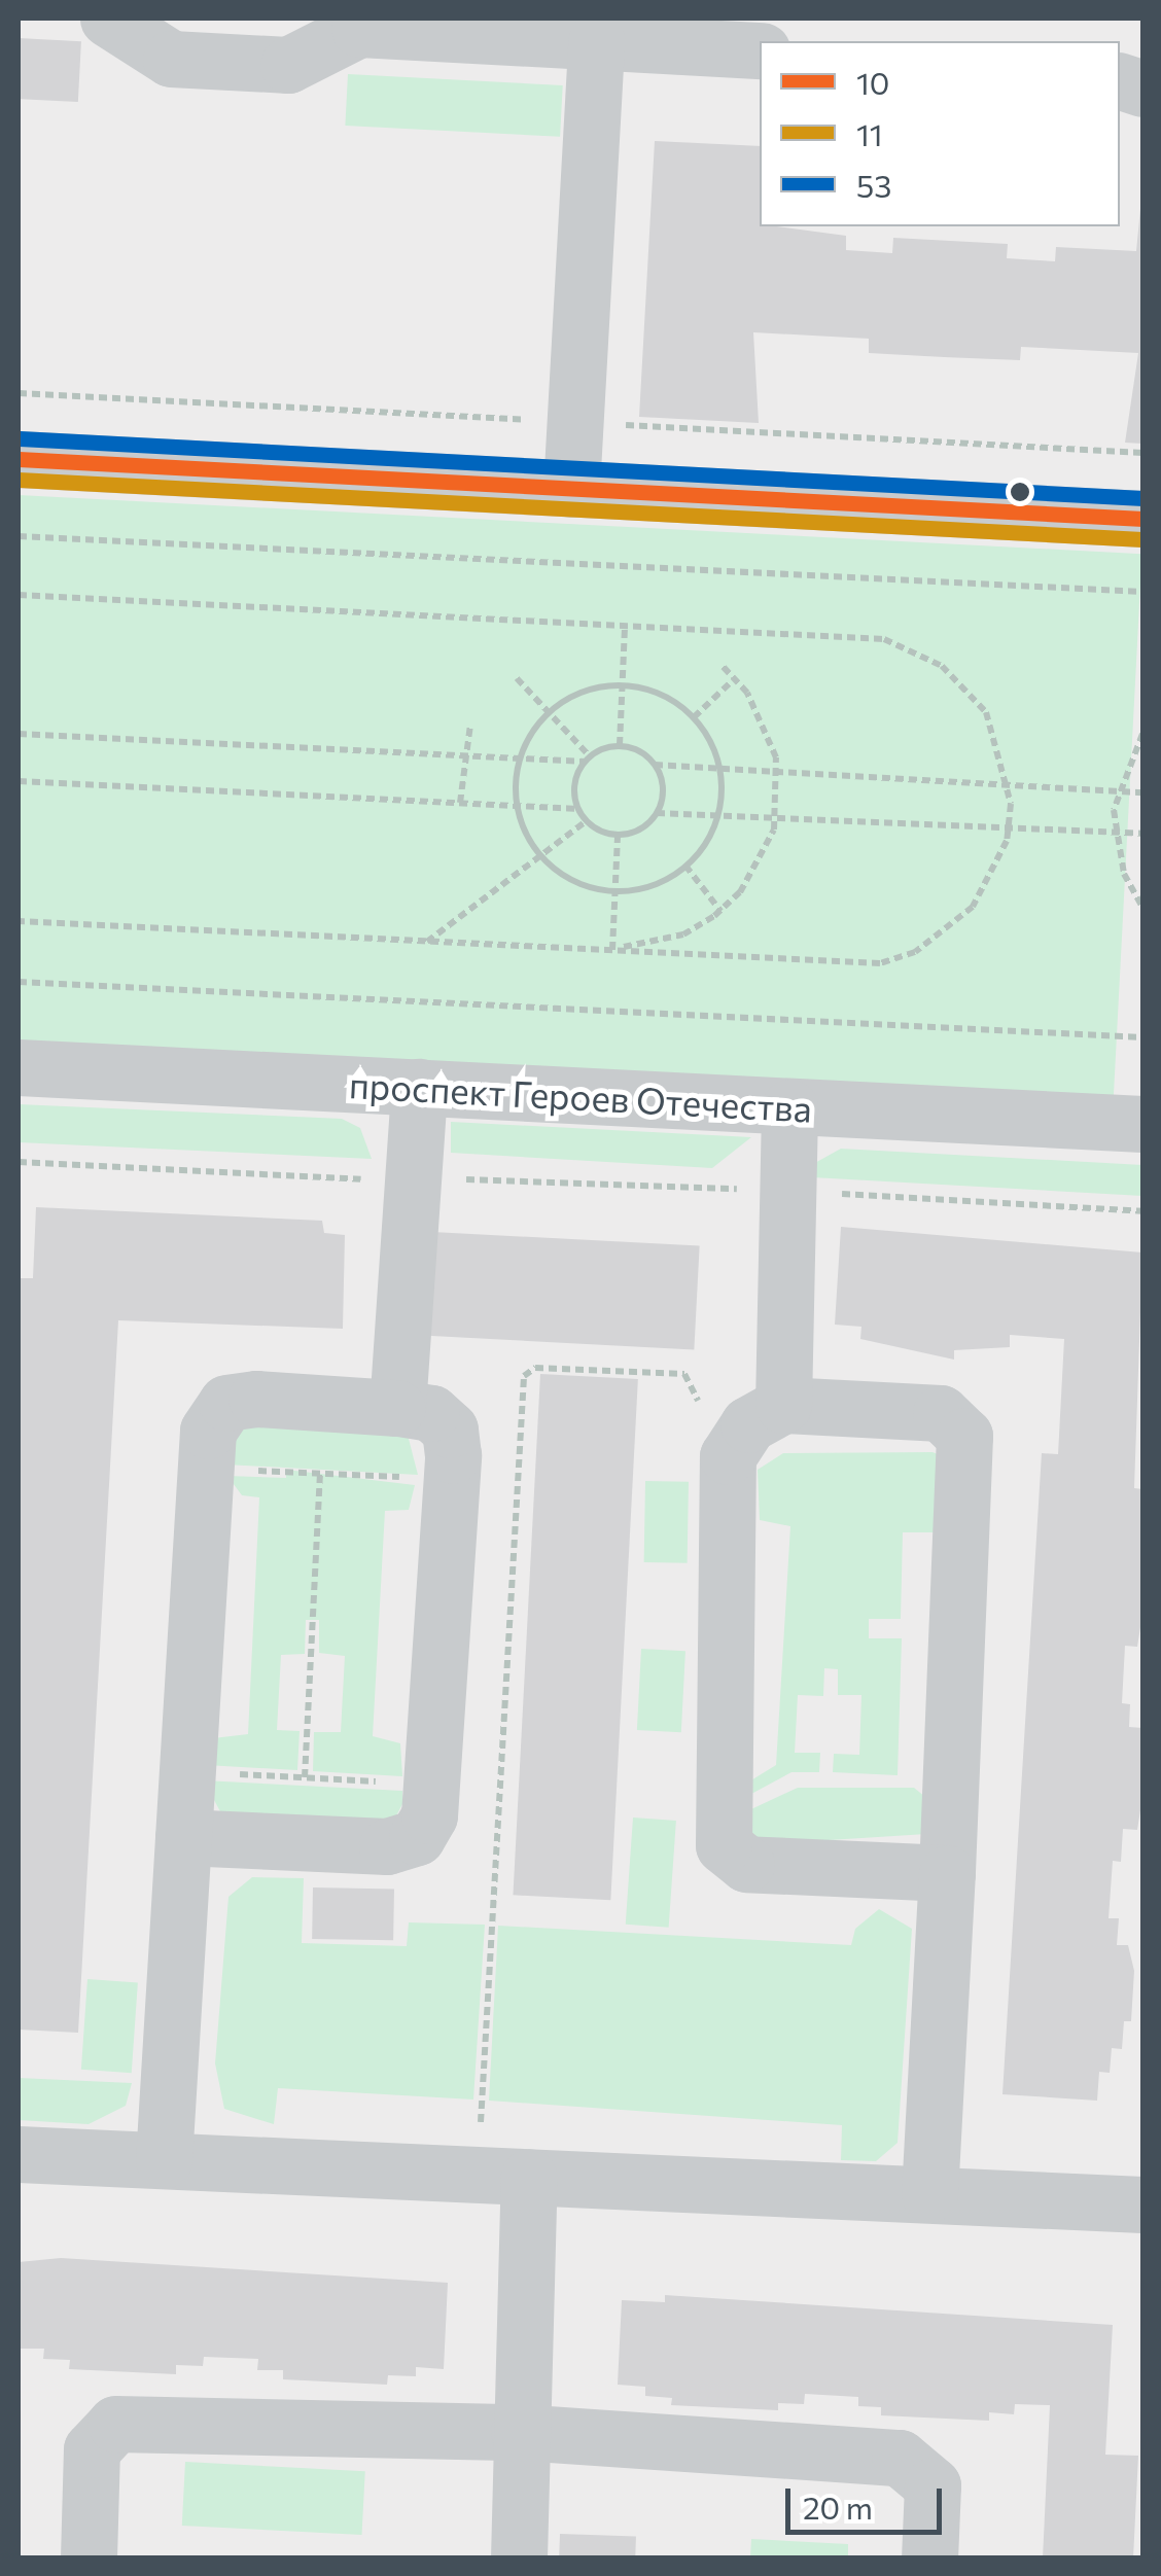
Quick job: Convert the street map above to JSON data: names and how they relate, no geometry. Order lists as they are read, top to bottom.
{
  "streets": {
    "street": ["проспект Героев Отечества"]
  },
  "lines": ["transit line 53", "transit line 10", "transit line 11"],
  "legend": ["10", "11", "53"],
  "scale_bar": "20 m"
}
